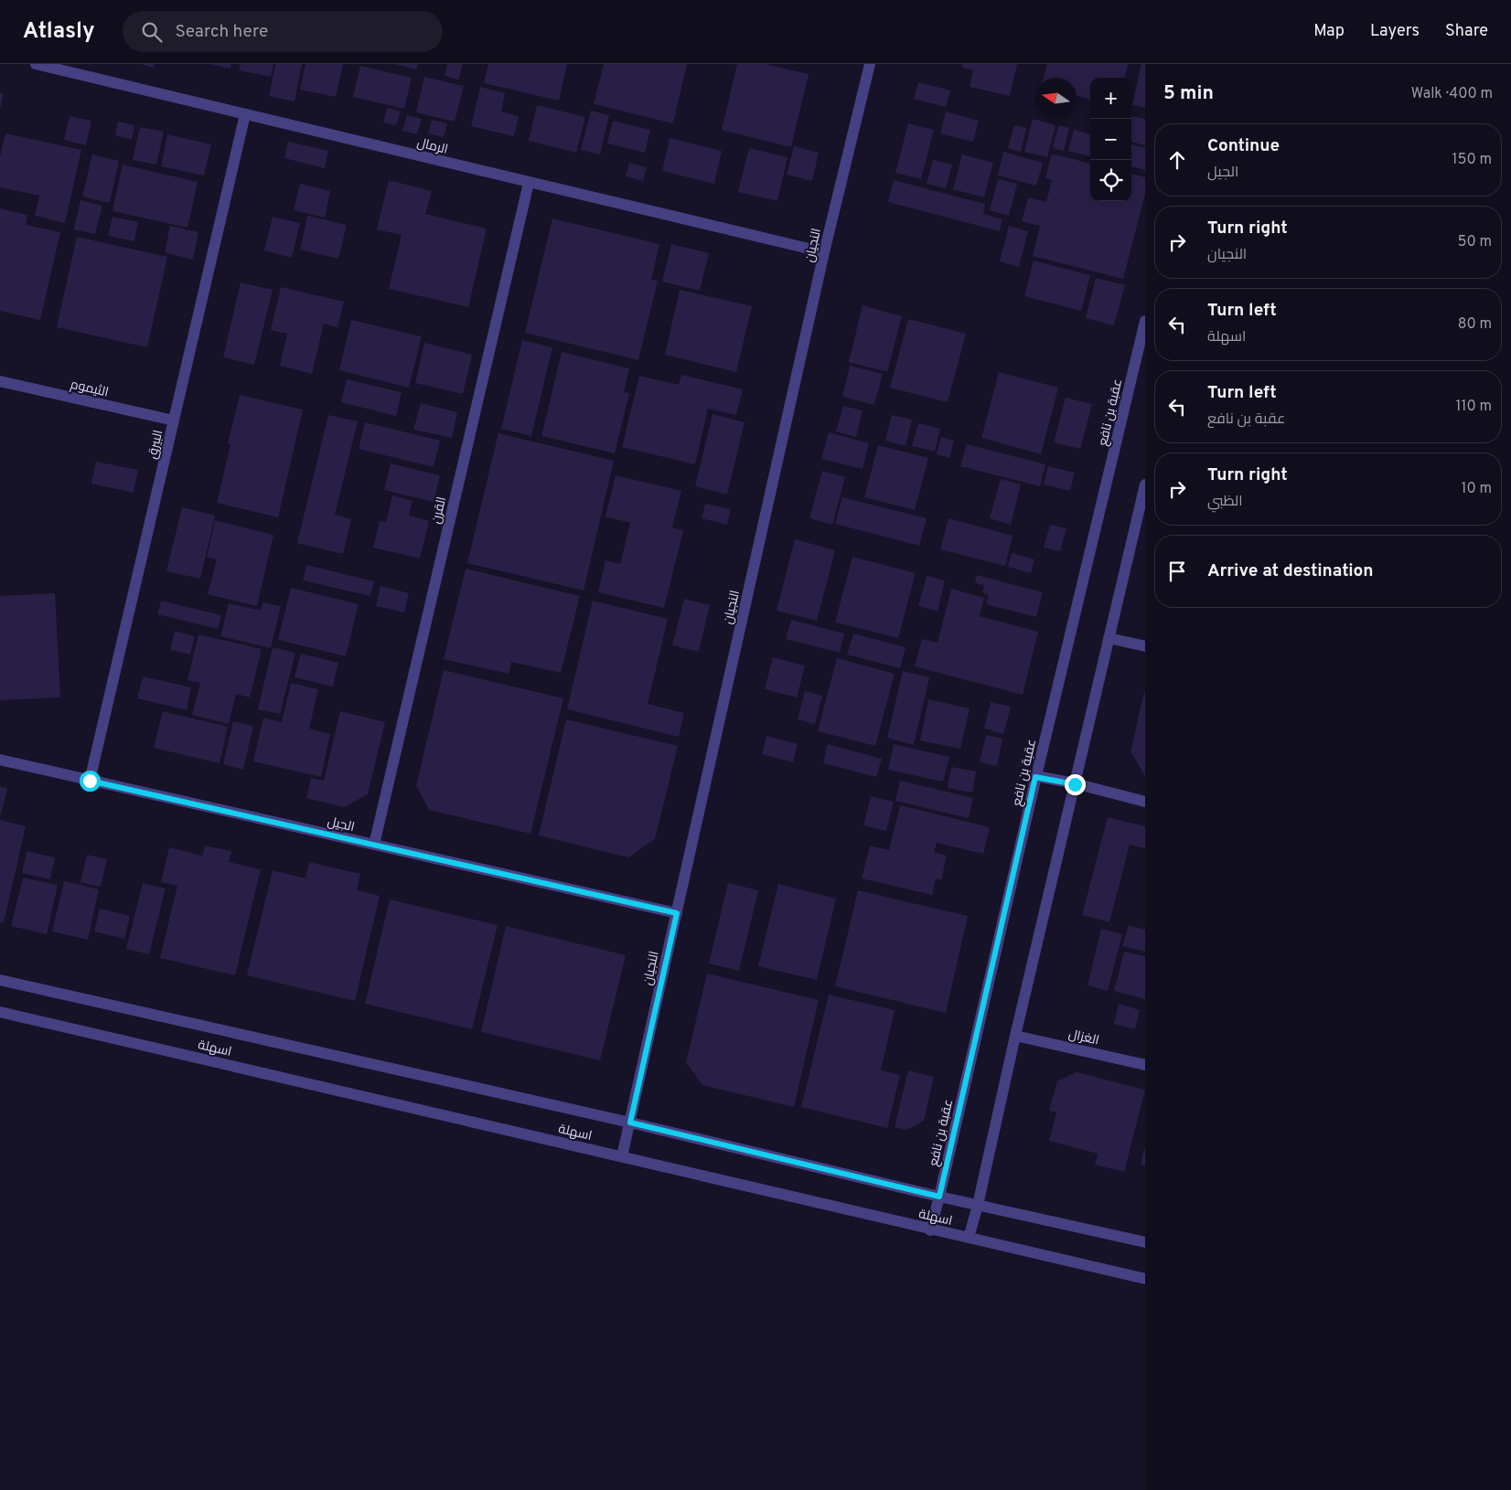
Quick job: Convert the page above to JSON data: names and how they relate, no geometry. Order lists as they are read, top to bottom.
{
  "streets": {
    "street": [
      "الرمال",
      "النجيان",
      "الثيموم",
      "عقبة بن نافع",
      "البيرق",
      "القرن",
      "الجيل",
      "الغزال",
      "اسهلة"
    ]
  },
  "crossings": [
    ["الرمال", "النجيان"],
    ["الرمال", "البيرق"],
    ["الرمال", "القرن"],
    ["النجيان", "الجيل"],
    ["النجيان", "اسهلة"],
    ["الثيموم", "البيرق"],
    ["عقبة بن نافع", "اسهلة"],
    ["البيرق", "الجيل"],
    ["القرن", "الجيل"]
  ],
  "north": "left",
  "page": {
    "header": "Atlasly",
    "search": "Search here",
    "nav": ["Map", "Layers", "Share"],
    "heading": ["5 min", "Walk · 400 m"],
    "map_buttons": ["+", "−"],
    "list": [
      ["Continue", "الجيل", "150 m"],
      ["Turn right", "النجيان", "50 m"],
      ["Turn left", "اسهلة", "80 m"],
      ["Turn left", "عقبة بن نافع", "110 m"],
      ["Turn right", "الظبي", "10 m"],
      "Arrive at destination"
    ]
  }
}
